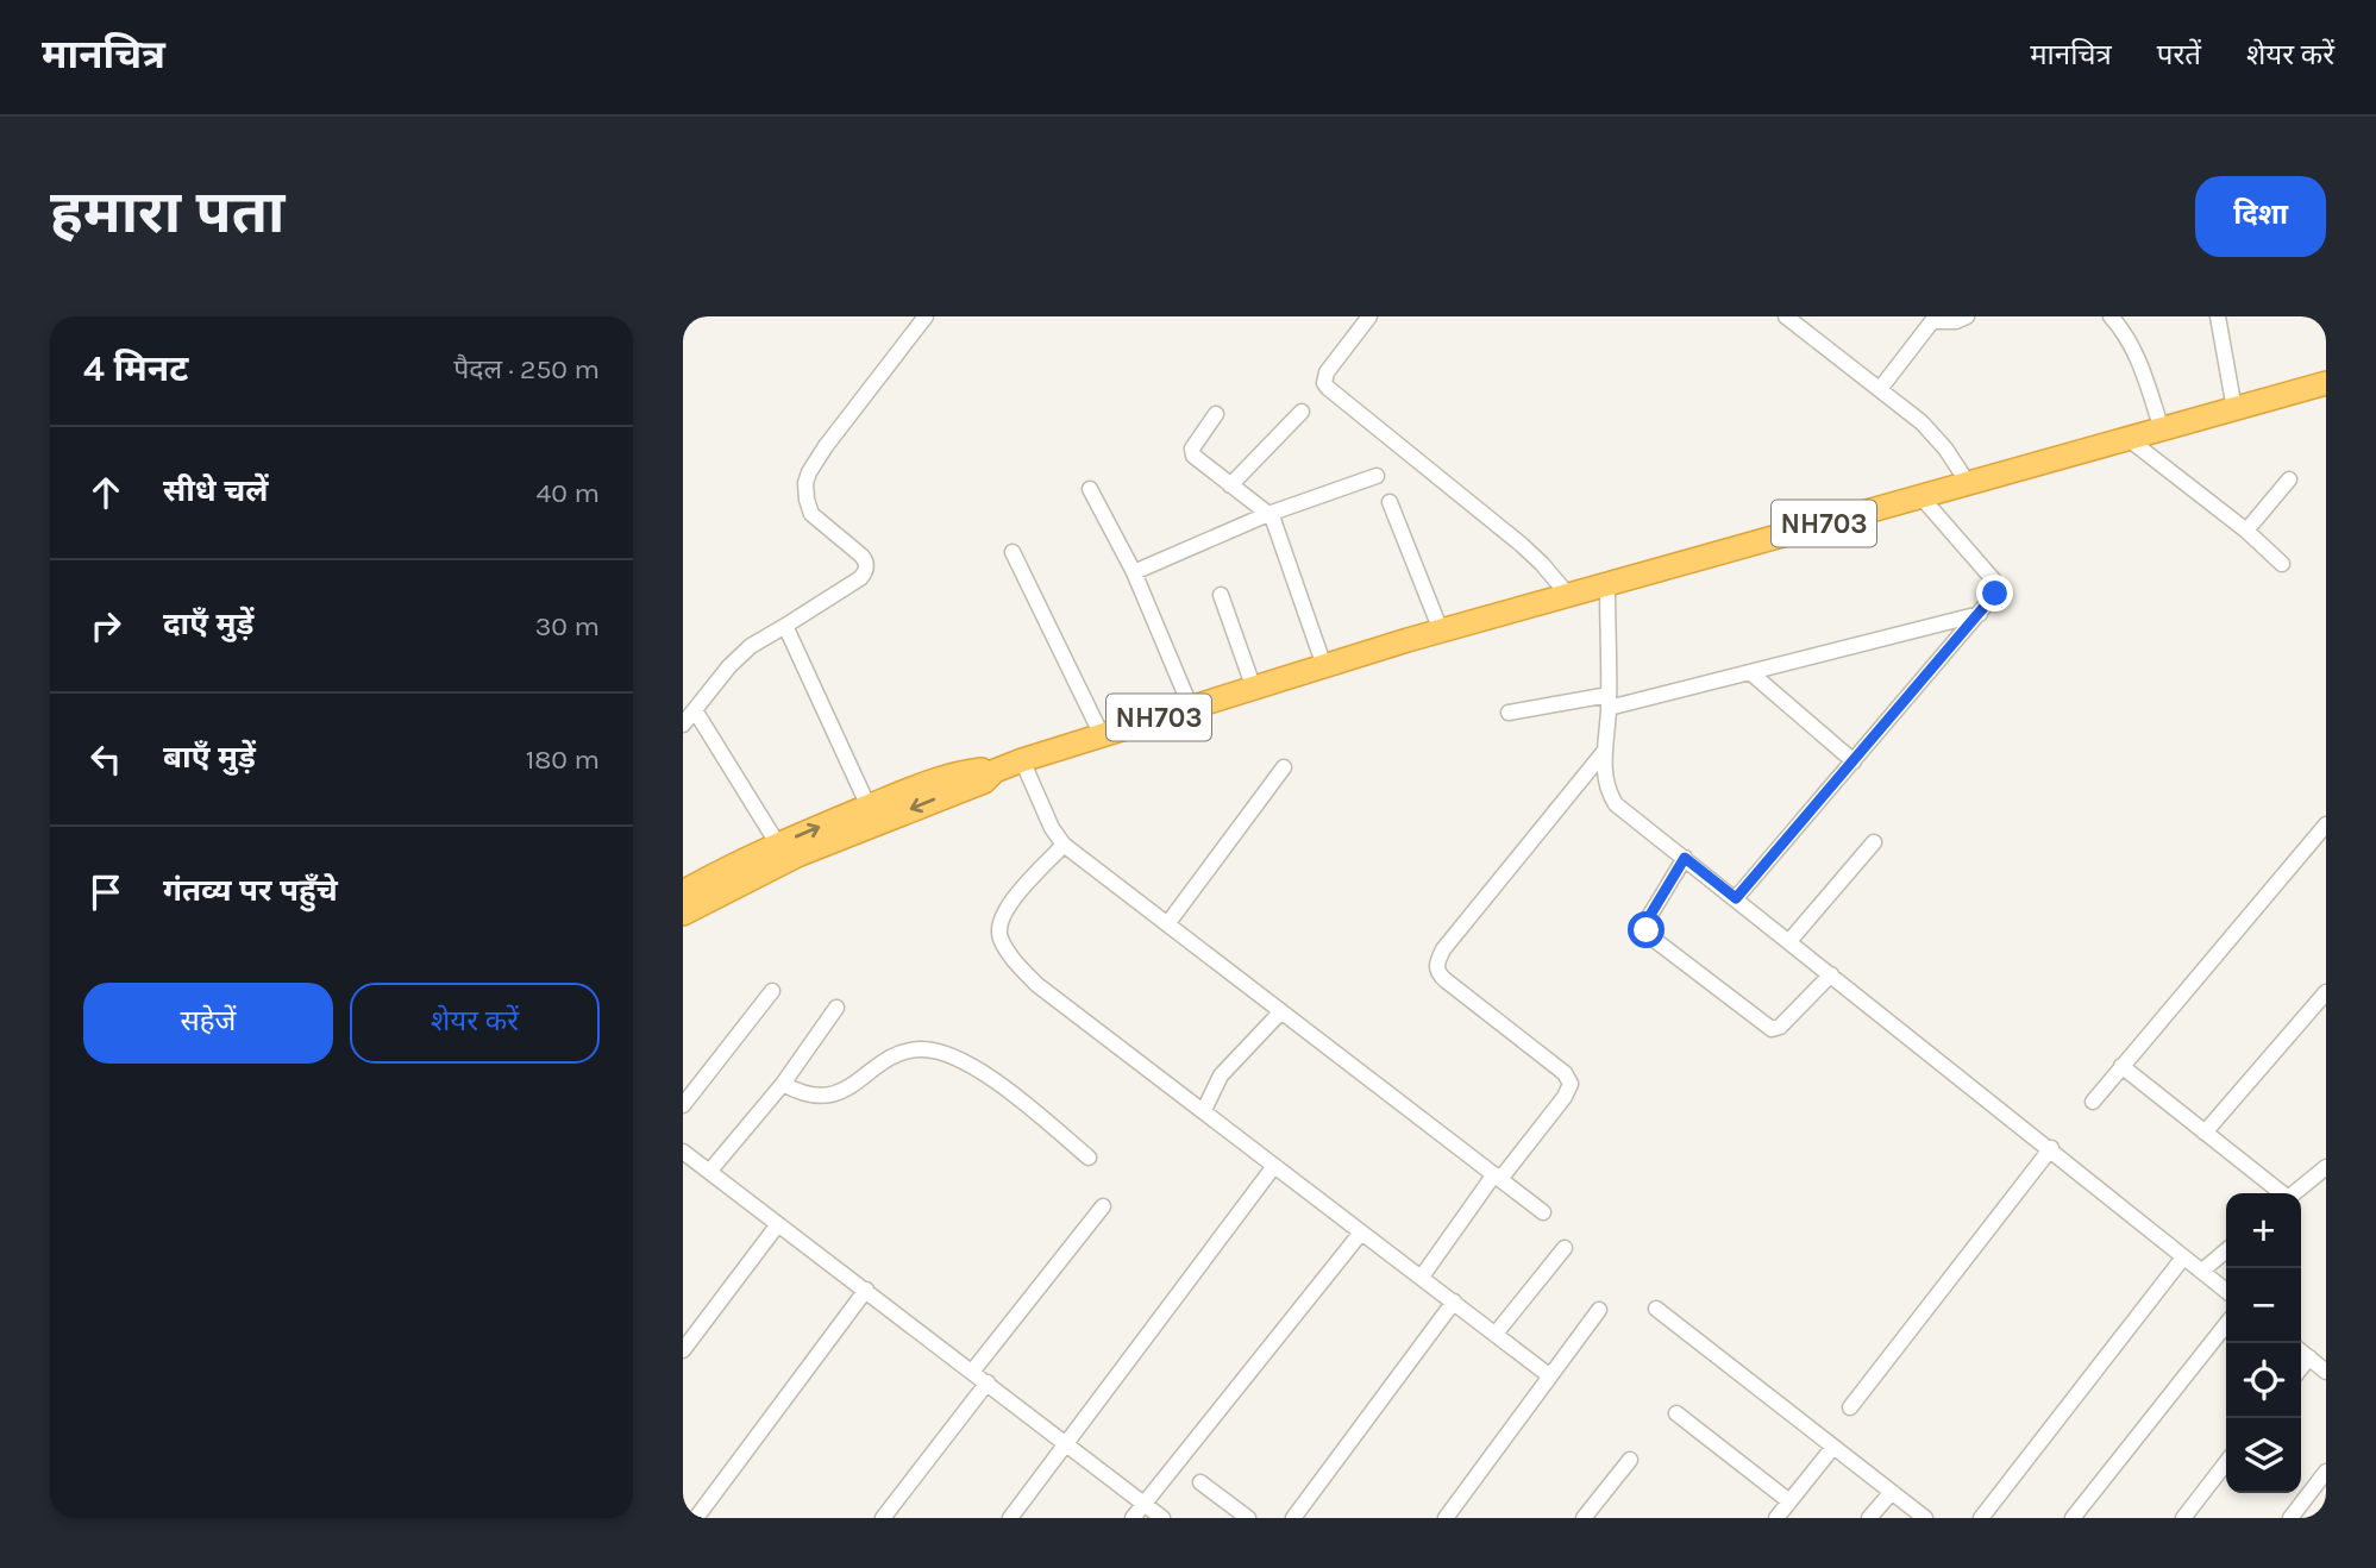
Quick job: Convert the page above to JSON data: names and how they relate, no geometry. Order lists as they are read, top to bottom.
{
  "streets": {
    "highway": ["NH703"]
  },
  "page": {
    "header": "मानचित्र",
    "nav": ["मानचित्र", "परतें", "शेयर करें"],
    "buttons": [
      "दिशा",
      ["सहेजें", "शेयर करें"]
    ],
    "title": "हमारा पता",
    "heading": ["4 मिनट", "पैदल · 250 m"],
    "list": [
      ["सीधे चलें", "40 m"],
      ["दाएँ मुड़ें", "30 m"],
      ["बाएँ मुड़ें", "180 m"],
      "गंतव्य पर पहुँचे"
    ],
    "map_buttons": ["+", "−"]
  }
}
